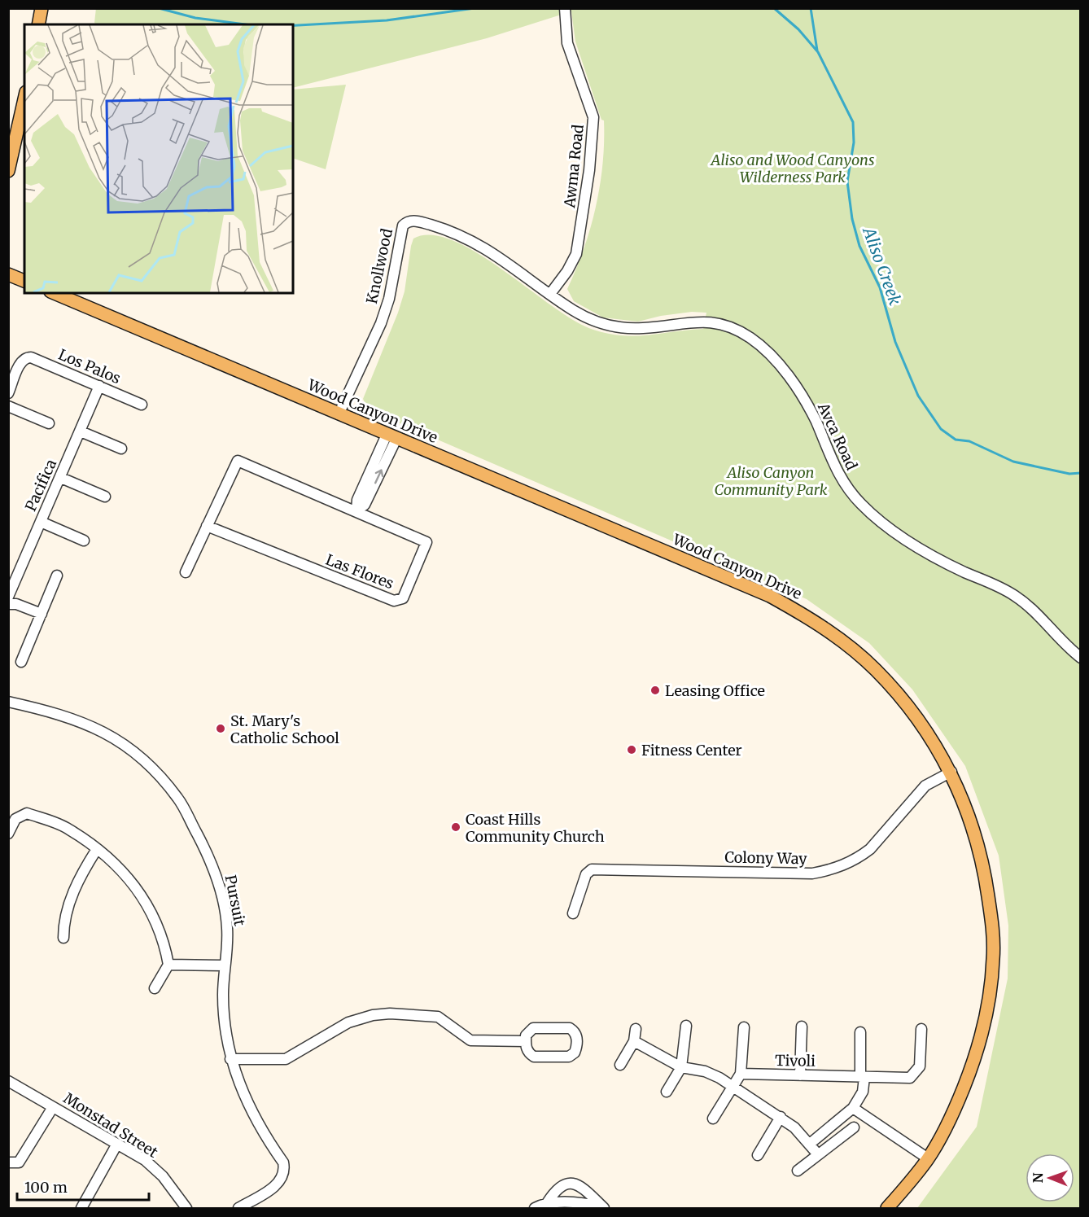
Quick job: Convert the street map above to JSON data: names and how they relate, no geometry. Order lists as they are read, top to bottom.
{
  "streets": {
    "main road": ["Wood Canyon Drive"],
    "street": [
      "Awma Road",
      "Knollwood",
      "Los Palos",
      "Avca Road",
      "Pacifica",
      "Las Flores",
      "Colony Way",
      "Pursuit",
      "Tivoli",
      "Monstad Street"
    ]
  },
  "crossings": [
    ["Awma Road", "Knollwood"],
    ["Awma Road", "Avca Road"],
    ["Knollwood", "Wood Canyon Drive"],
    ["Knollwood", "Avca Road"],
    ["Los Palos", "Pacifica"],
    ["Wood Canyon Drive", "Colony Way"]
  ],
  "water": ["Aliso Creek"],
  "parks": ["Aliso and Wood Canyons Wilderness Park", "Aliso Canyon Community Park"],
  "places": [
    "Leasing Office",
    "St. Mary's Catholic School",
    "Fitness Center",
    "Coast Hills Community Church"
  ],
  "scale_bar": "100 m",
  "north": "left"
}
